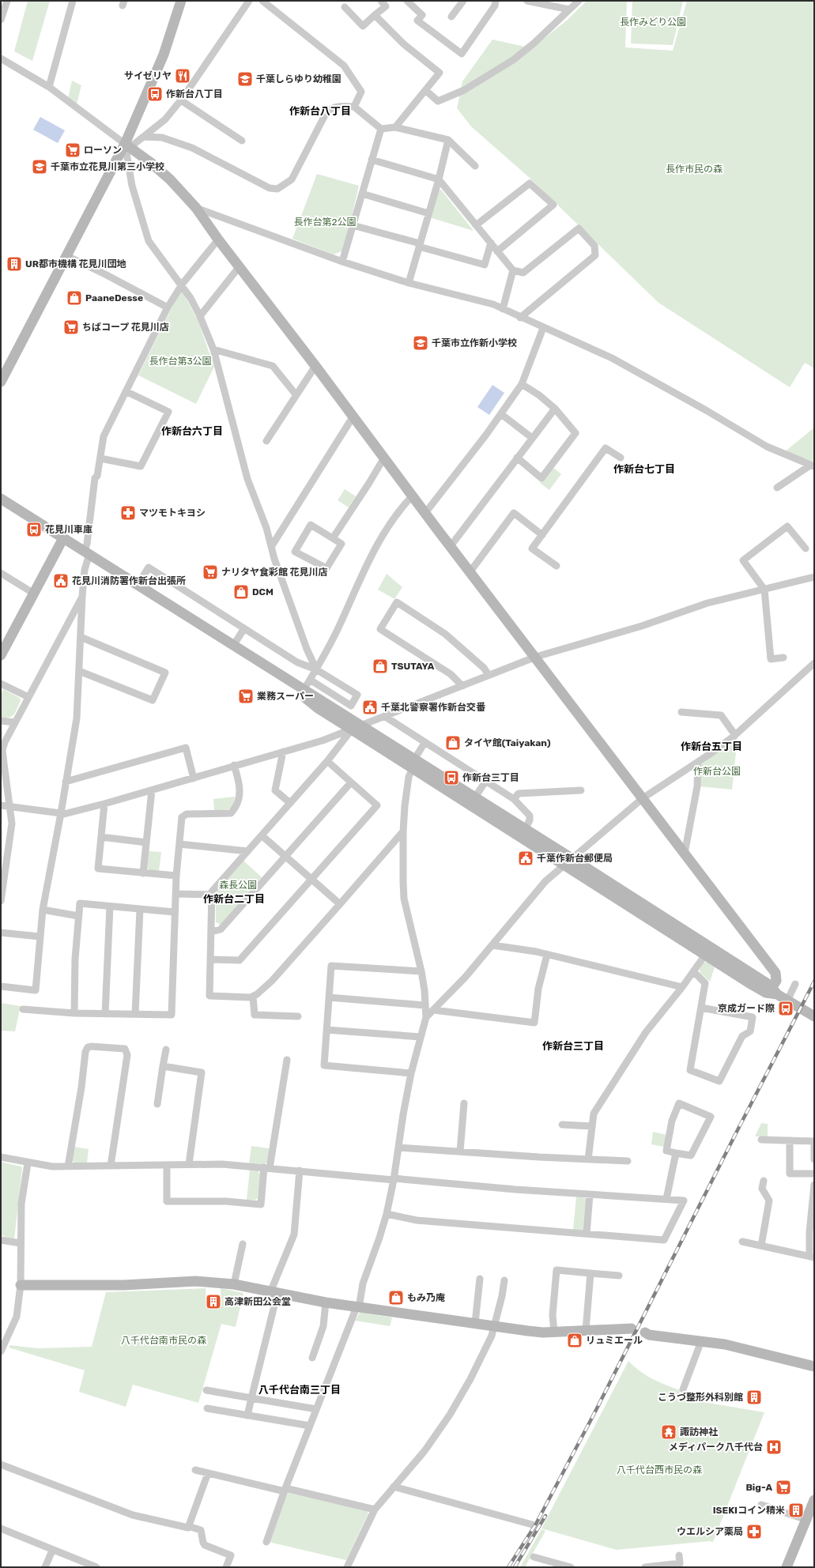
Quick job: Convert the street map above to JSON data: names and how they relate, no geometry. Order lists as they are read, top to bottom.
{
  "districts": [
    "作新台八丁目",
    "作新台六丁目",
    "作新台七丁目",
    "作新台五丁目",
    "作新台二丁目",
    "作新台三丁目",
    "八千代台南三丁目"
  ],
  "parks": [
    "長作みどり公園",
    "長作市民の森",
    "長作台第2公園",
    "長作台第3公園",
    "作新台公園",
    "森長公園",
    "八千代台南市民の森",
    "八千代台西市民の森"
  ],
  "places": {
    "restaurant": ["サイゼリヤ"],
    "school or university": ["千葉しらゆり幼稚園", "千葉市立花見川第三小学校", "千葉市立作新小学校"],
    "bus stop": [
      "作新台八丁目",
      "花見川車庫",
      "作新台三丁目",
      "京成ガード際"
    ],
    "supermarket": [
      "ローソン",
      "ちばコープ 花見川店",
      "ナリタヤ食彩館 花見川店",
      "業務スーパー",
      "Big-A"
    ],
    "building": [
      "UR都市機構 花見川団地",
      "高津新田公会堂",
      "こうづ整形外科別館",
      "ISEKIコイン精米"
    ],
    "shop": [
      "PaaneDesse",
      "DCM",
      "TSUTAYA",
      "タイヤ館(Taiyakan)",
      "もみ乃庵",
      "リュミエール"
    ],
    "pharmacy": ["マツモトキヨシ", "ウエルシア薬局"],
    "public building": ["花見川消防署作新台出張所", "千葉北警察署作新台交番", "千葉作新台郵便局"],
    "temple": ["諏訪神社"],
    "hospital": ["メディパーク八千代台"]
  }
}
